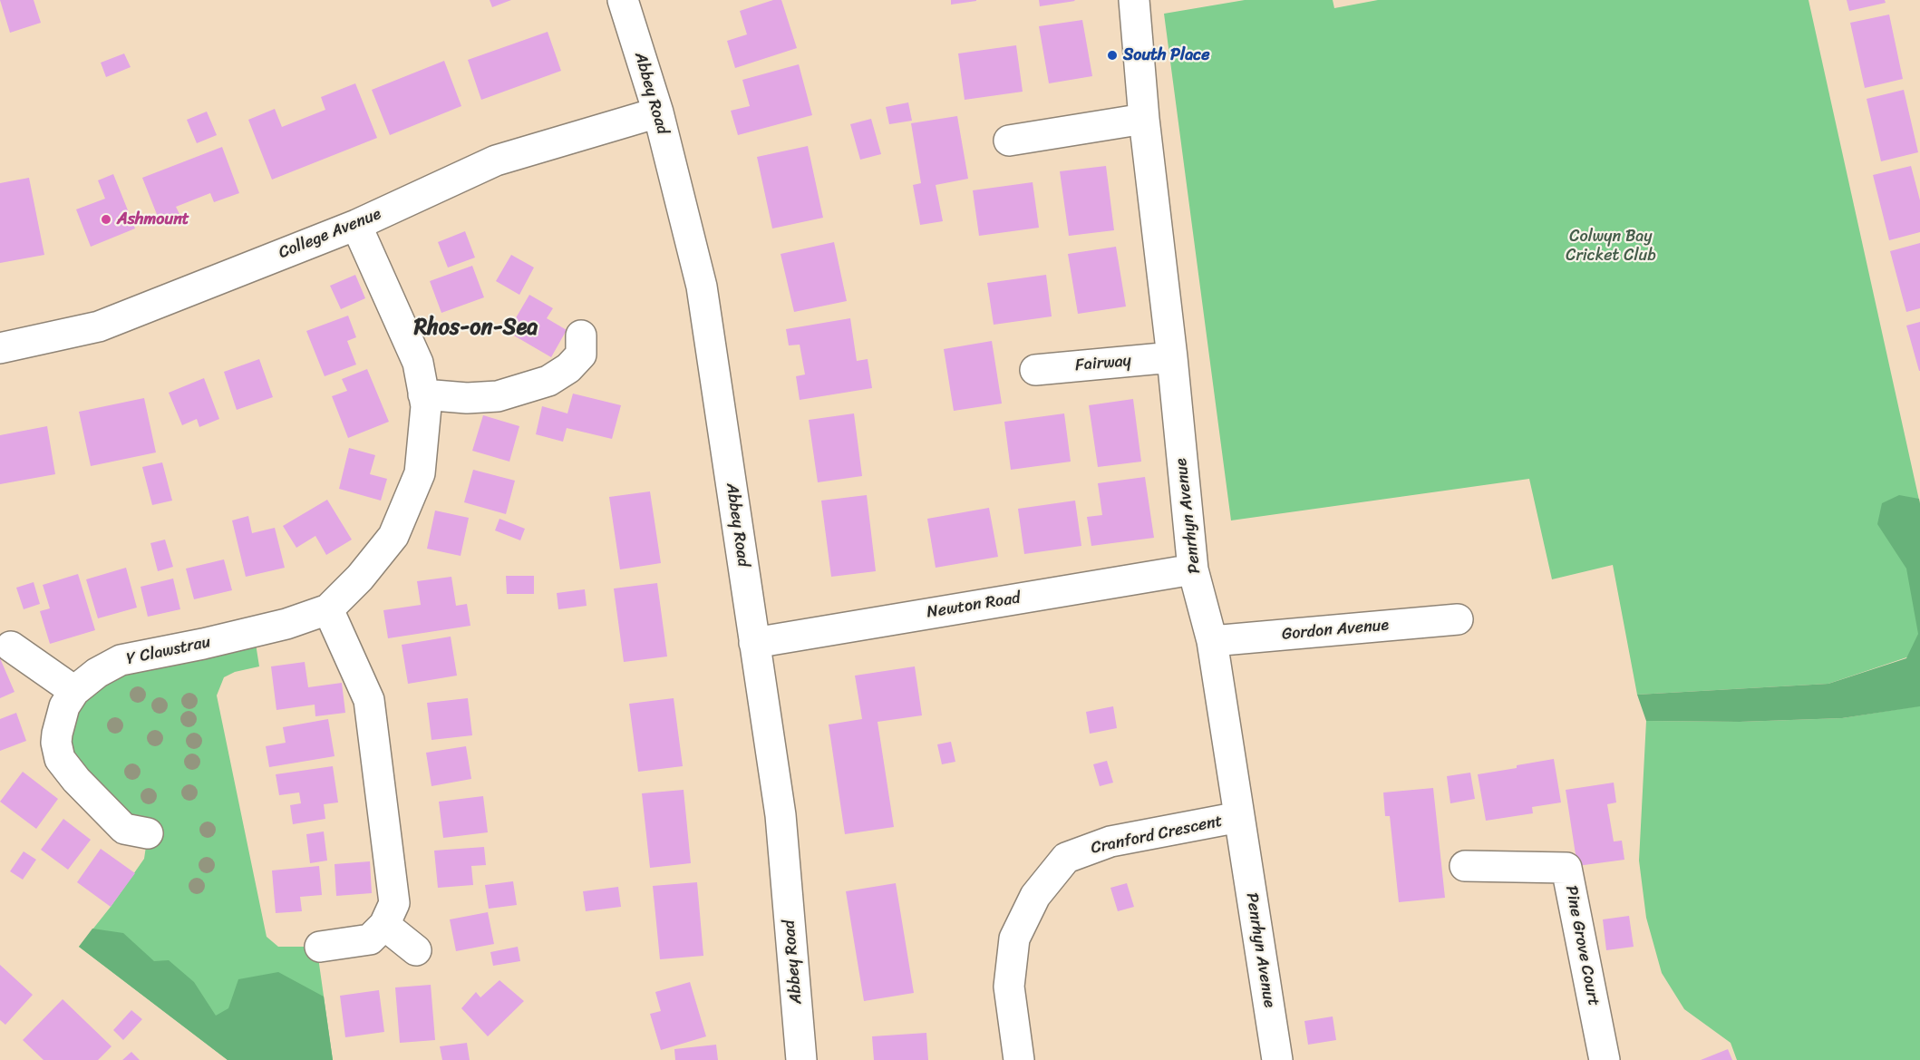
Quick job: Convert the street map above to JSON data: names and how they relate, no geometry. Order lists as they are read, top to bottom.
{
  "streets": {
    "street": [
      "Abbey Road",
      "College Avenue",
      "Fairway",
      "Penrhyn Avenue",
      "Newton Road",
      "Gordon Avenue",
      "Y Clawstrau",
      "Cranford Crescent",
      "Pine Grove Court"
    ]
  },
  "crossings": [
    ["Abbey Road", "College Avenue"],
    ["Abbey Road", "Newton Road"],
    ["College Avenue", "Y Clawstrau"],
    ["Fairway", "Penrhyn Avenue"],
    ["Penrhyn Avenue", "Newton Road"],
    ["Penrhyn Avenue", "Gordon Avenue"],
    ["Penrhyn Avenue", "Cranford Crescent"]
  ],
  "districts": ["Rhos-on-Sea"],
  "parks": ["Colwyn Bay Cricket Club"],
  "places": ["South Place", "Ashmount"]
}
